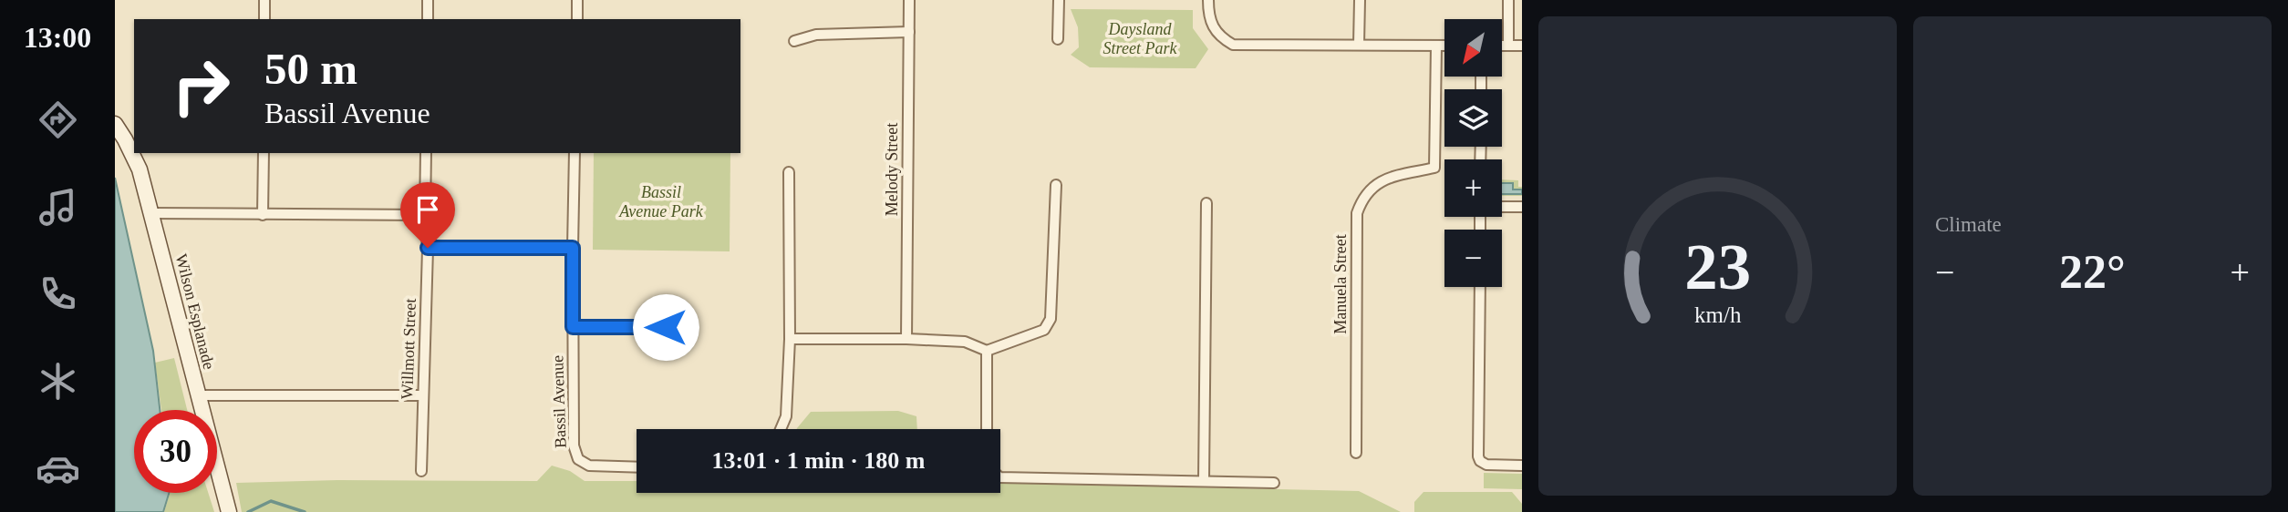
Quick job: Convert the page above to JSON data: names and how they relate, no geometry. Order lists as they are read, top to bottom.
{
  "streets": {
    "street": [
      "Melody Street",
      "Manuela Street",
      "Wilson Esplanade",
      "Willmott Street",
      "Bassil Avenue"
    ]
  },
  "parks": ["Daysland Street Park", "Bassil Avenue Park"],
  "north": "bottom left",
  "page": {
    "tabs": "13:00",
    "tile": "Climate",
    "map_buttons": ["+", "−"],
    "turn": ["50 m", "Bassil Avenue"],
    "heat": ["−", "22°", "+"],
    "limit": "30",
    "trip": "13:01 · 1 min · 180 m",
    "gauge": ["23", "km/h"]
  }
}
